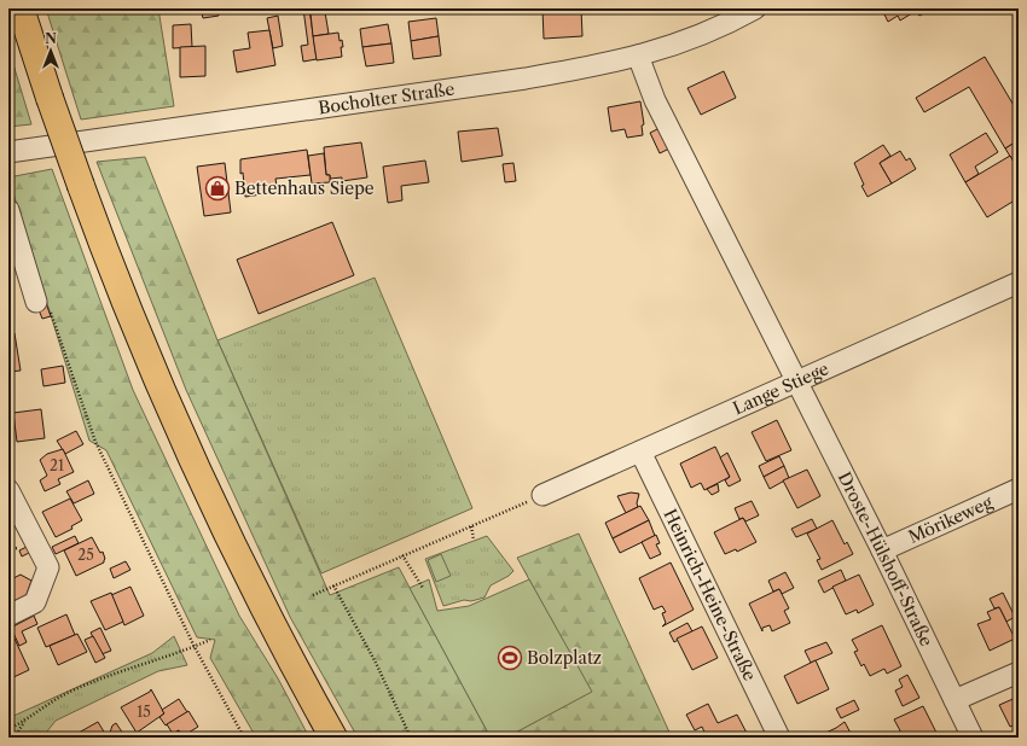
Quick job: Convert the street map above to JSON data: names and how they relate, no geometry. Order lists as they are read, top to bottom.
{
  "streets": {
    "street": [
      "Bocholter Straße",
      "Lange Stiege",
      "Mörikeweg",
      "Droste-Hülshoff-Straße",
      "Heinrich-Heine-Straße"
    ]
  },
  "crossings": [
    ["Bocholter Straße", "Droste-Hülshoff-Straße"],
    ["Lange Stiege", "Droste-Hülshoff-Straße"],
    ["Lange Stiege", "Heinrich-Heine-Straße"],
    ["Mörikeweg", "Droste-Hülshoff-Straße"]
  ],
  "places": {
    "shop": ["Bettenhaus Siepe"],
    "sports": ["Bolzplatz"]
  },
  "house_numbers": ["21", "25", "15"],
  "north": "top"
}
